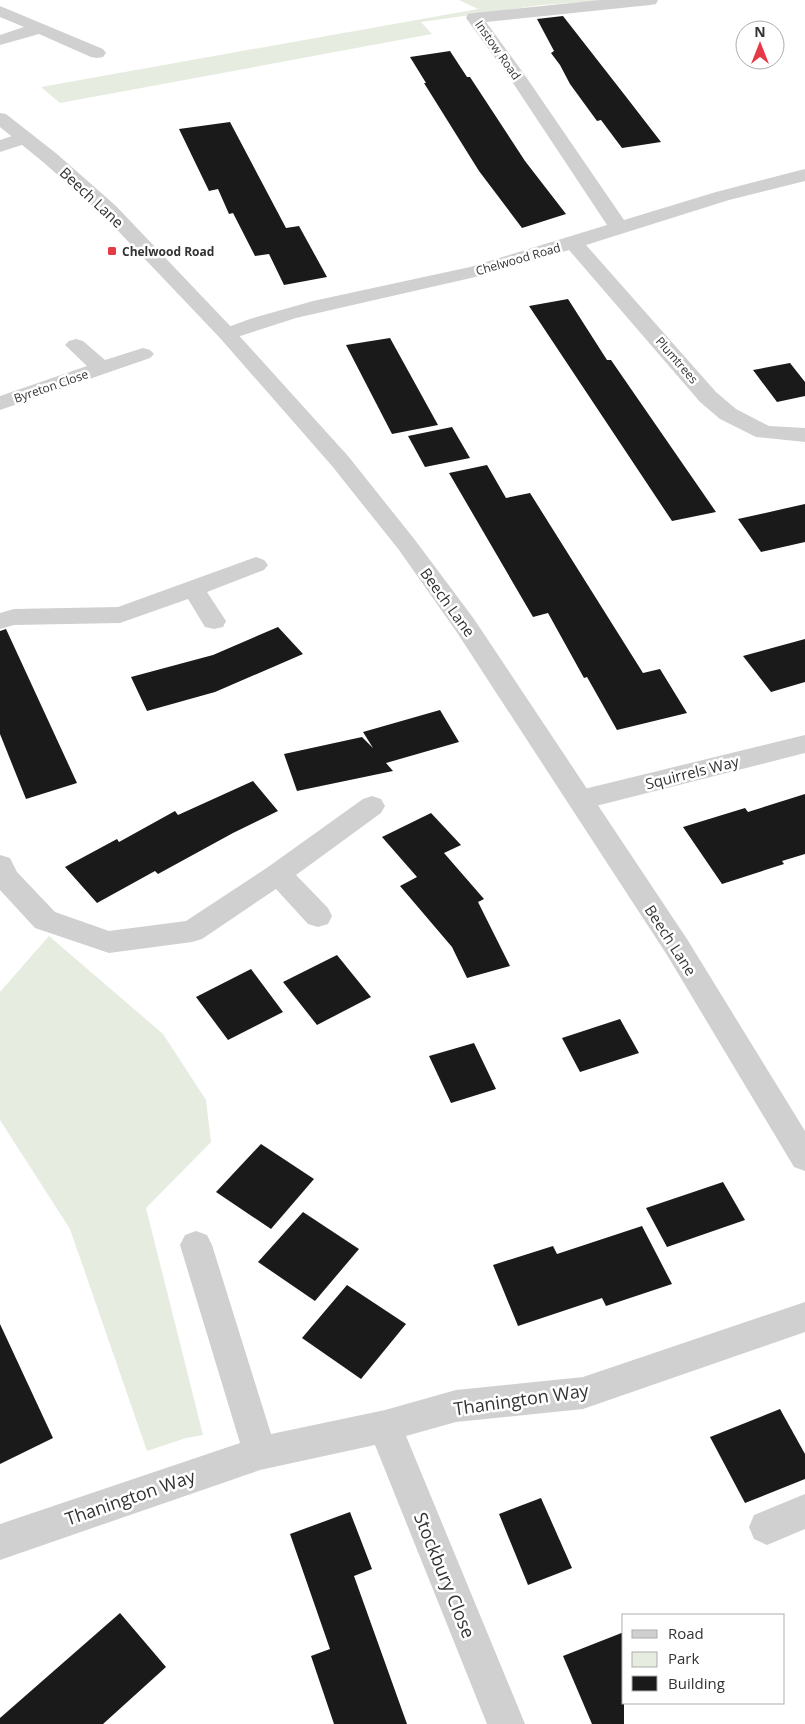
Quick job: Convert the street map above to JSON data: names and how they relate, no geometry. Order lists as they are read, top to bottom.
{
  "streets": {
    "street": [
      "Instow Road",
      "Beech Lane",
      "Chelwood Road",
      "Plumtrees",
      "Byreton Close",
      "Squirrels Way",
      "Thanington Way",
      "Stockbury Close"
    ]
  },
  "crossings": [
    ["Instow Road", "Chelwood Road"],
    ["Beech Lane", "Chelwood Road"],
    ["Beech Lane", "Squirrels Way"],
    ["Chelwood Road", "Plumtrees"],
    ["Thanington Way", "Stockbury Close"]
  ],
  "places": {
    "transit": ["Chelwood Road"]
  },
  "legend": ["Road", "Park", "Building"],
  "north": "top"
}
